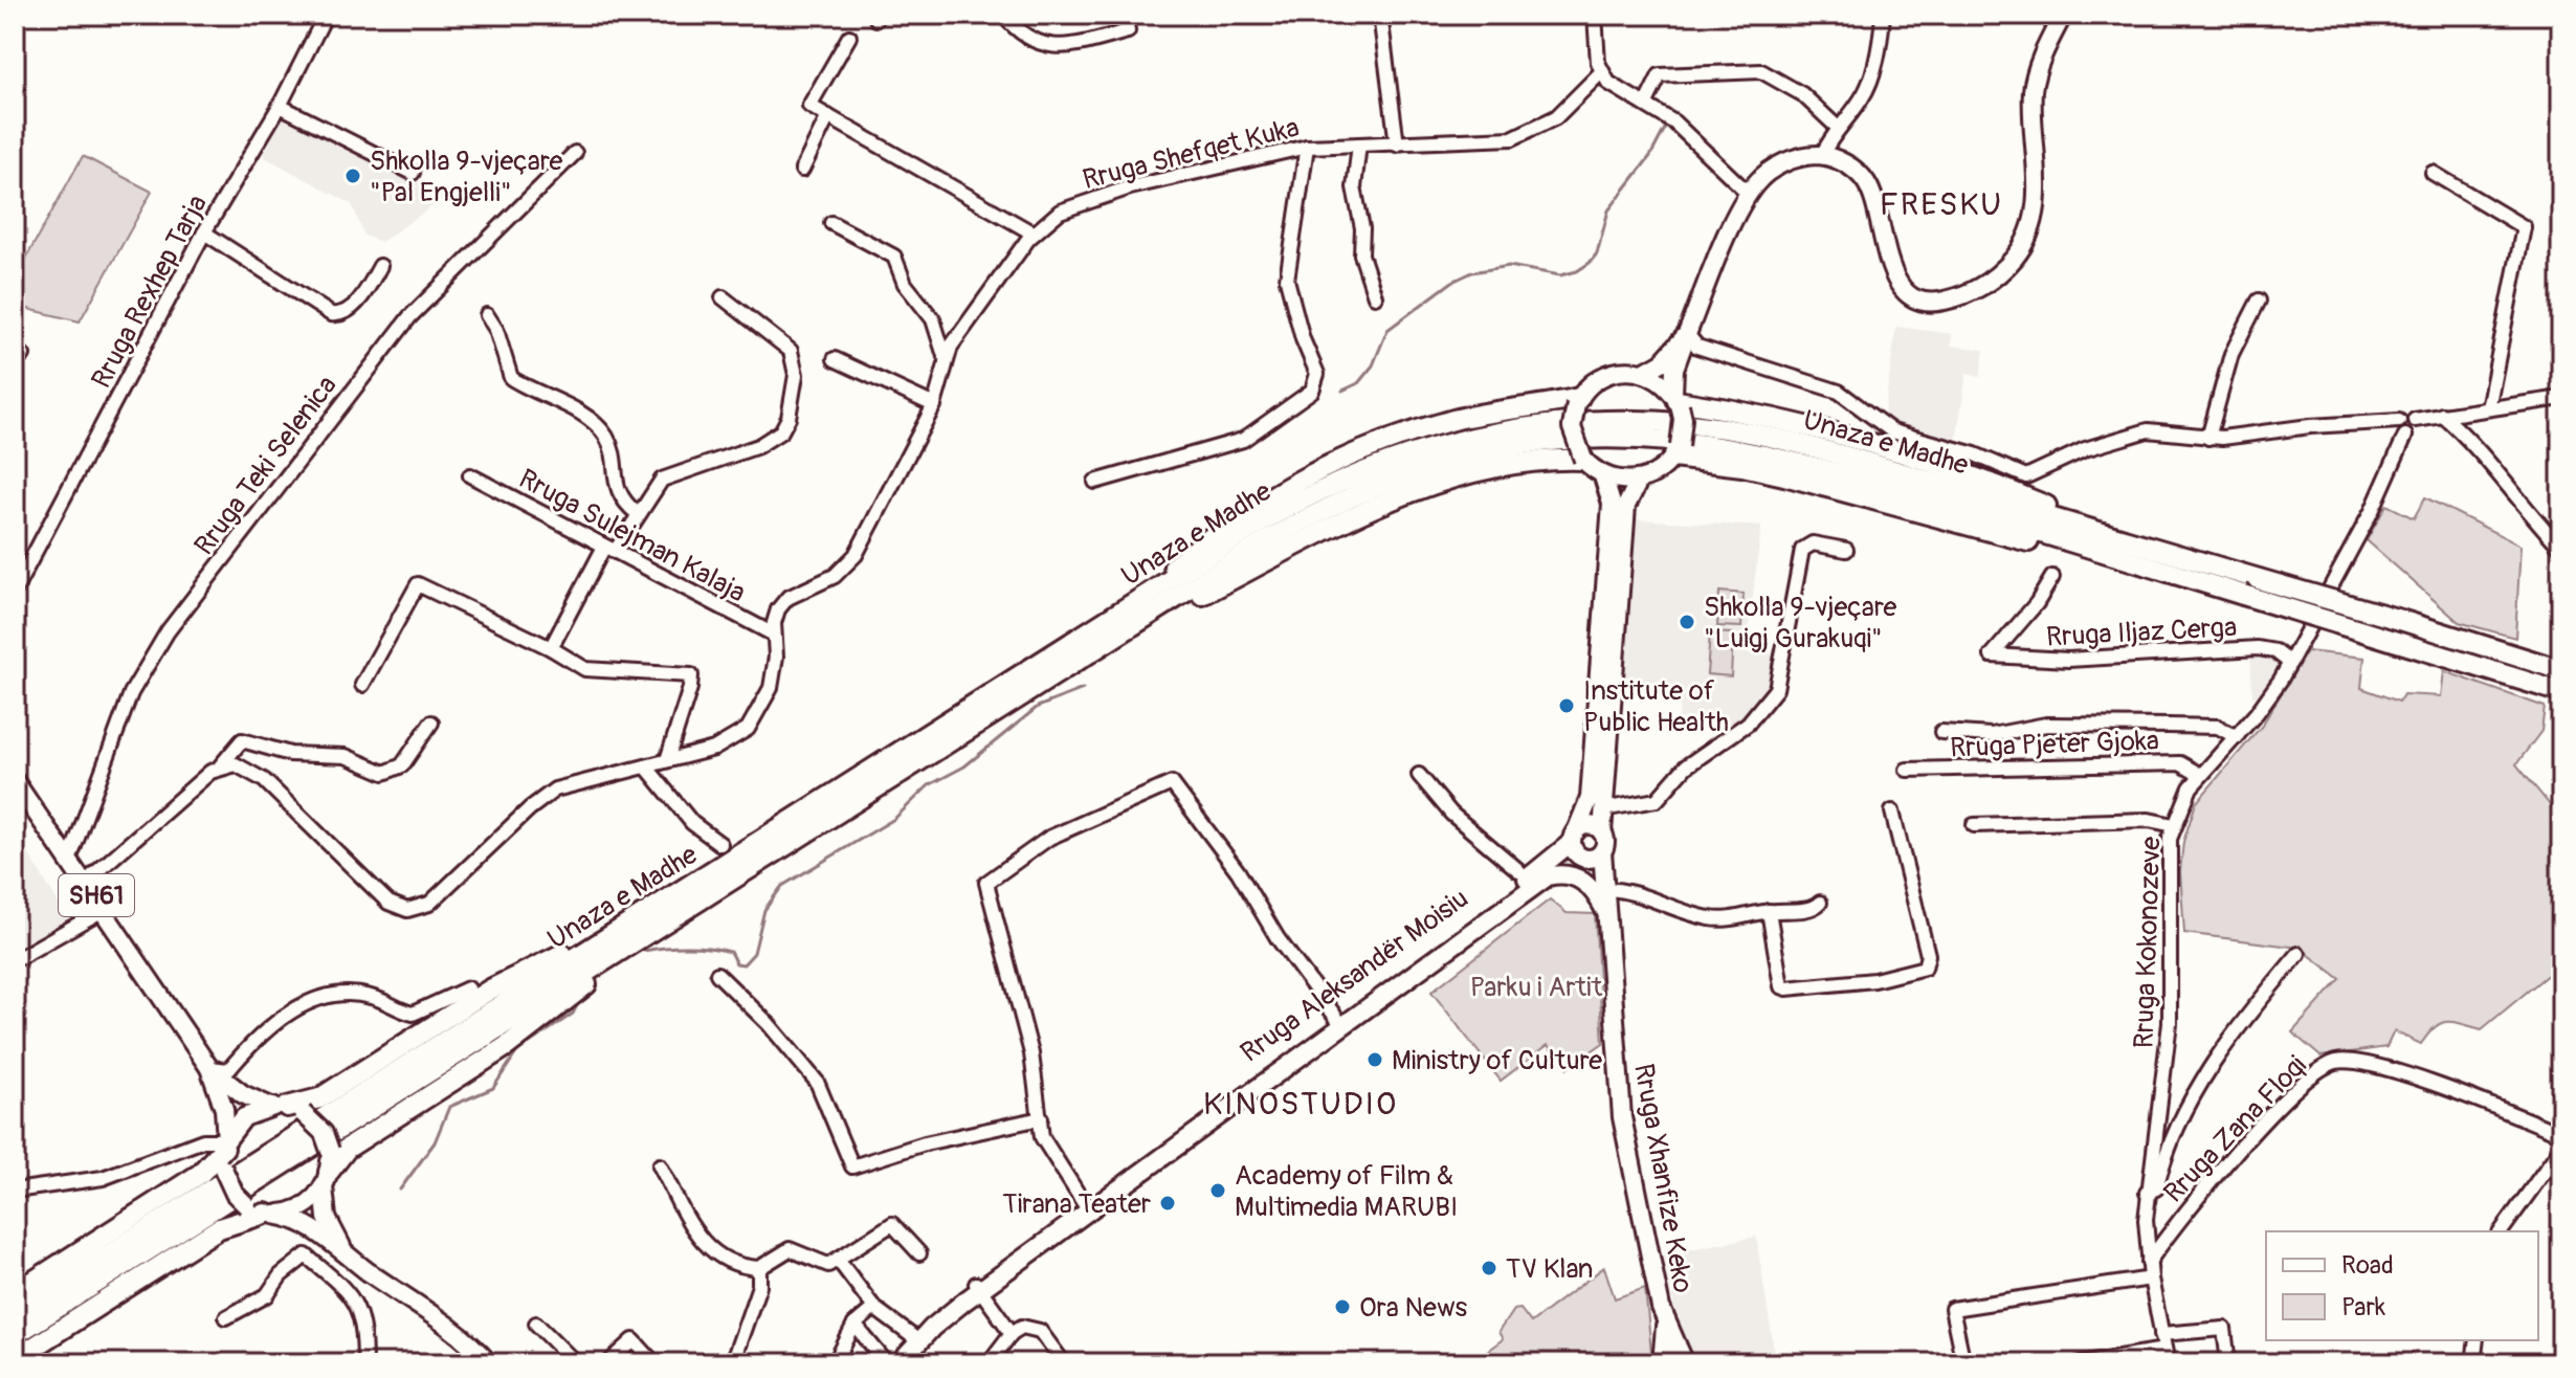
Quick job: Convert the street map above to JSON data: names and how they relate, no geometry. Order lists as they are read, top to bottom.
{
  "streets": {
    "highway": ["Unaza e Madhe"],
    "main road": ["SH61", "Rruga Aleksandër Moisiu", "Rruga Xhanfize Keko"],
    "street": [
      "Rruga Shefqet Kuka",
      "Rruga Rexhep Tarja",
      "Rruga Teki Selenica",
      "Rruga Sulejman Kalaja",
      "Rruga Iljaz Cerga",
      "Rruga Pjeter Gjoka",
      "Rruga Kokonozeve",
      "Rruga Zana Floqi"
    ]
  },
  "crossings": [
    ["Rruga Shefqet Kuka", "Rruga Sulejman Kalaja"],
    ["Unaza e Madhe", "Rruga Kokonozeve"],
    ["Rruga Teki Selenica", "SH61"],
    ["Rruga Iljaz Cerga", "Rruga Kokonozeve"],
    ["Rruga Pjeter Gjoka", "Rruga Kokonozeve"],
    ["Rruga Kokonozeve", "Rruga Zana Floqi"]
  ],
  "districts": ["FRESKU", "KINOSTUDIO"],
  "parks": ["Parku i Artit"],
  "places": [
    "Shkolla 9-vjeçare \"Pal Engjelli\"",
    "Shkolla 9-vjeçare \"Luigj Gurakuqi\"",
    "Institute of Public Health",
    "Ministry of Culture",
    "Academy of Film & Multimedia MARUBI",
    "Tirana Teater",
    "TV Klan",
    "Ora News"
  ],
  "legend": ["Road", "Park"]
}
